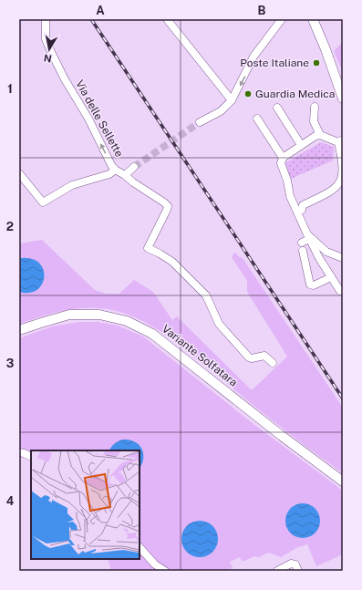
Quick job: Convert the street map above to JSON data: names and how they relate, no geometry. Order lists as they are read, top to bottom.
{
  "streets": {
    "main road": ["Variante Solfatara"],
    "street": ["Via delle Sellette"]
  },
  "one_way": ["Via delle Sellette"],
  "places": ["Poste Italiane", "Guardia Medica"],
  "north": "bottom",
  "grid": {
    "columns": ["A", "B"],
    "rows": [
      "1",
      "2",
      "3",
      "4"
    ]
  }
}
